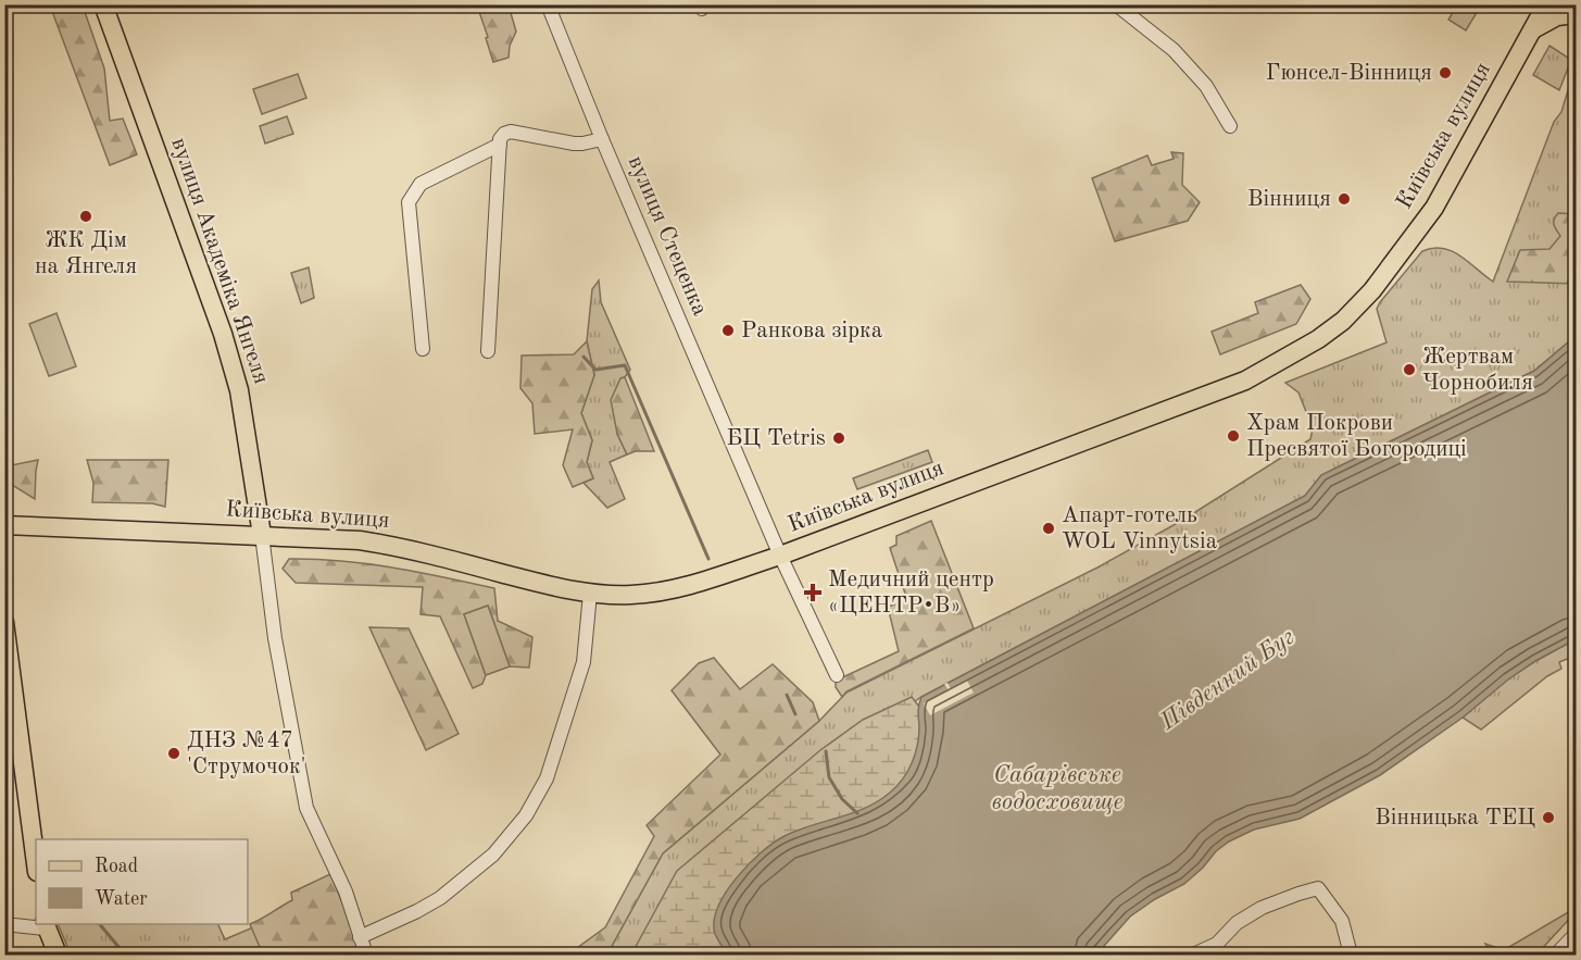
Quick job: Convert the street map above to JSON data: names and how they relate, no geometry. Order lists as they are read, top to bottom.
{
  "streets": {
    "main road": ["Київська вулиця", "вулиця Академіка Янгеля"],
    "street": ["вулиця Стеценка"]
  },
  "crossings": [
    ["Київська вулиця", "вулиця Стеценка"],
    ["Київська вулиця", "вулиця Академіка Янгеля"]
  ],
  "water": ["Південний Буг", "Сабарівське водосховище"],
  "places": {
    "other": [
      "Гюнсел-Вінниця",
      "Вінниця",
      "ЖК Дім на Янгеля",
      "Ранкова зірка",
      "Жертвам Чорнобиля",
      "Храм Покрови Пресвятої Богородиці",
      "БЦ Tetris",
      "Апарт-готель WOL Vinnytsia",
      "ДНЗ №47 'Струмочок'",
      "Вінницька ТЕЦ"
    ],
    "health": ["Медичний центр «ЦЕНТР•В»"]
  },
  "legend": ["Road", "Water"]
}
